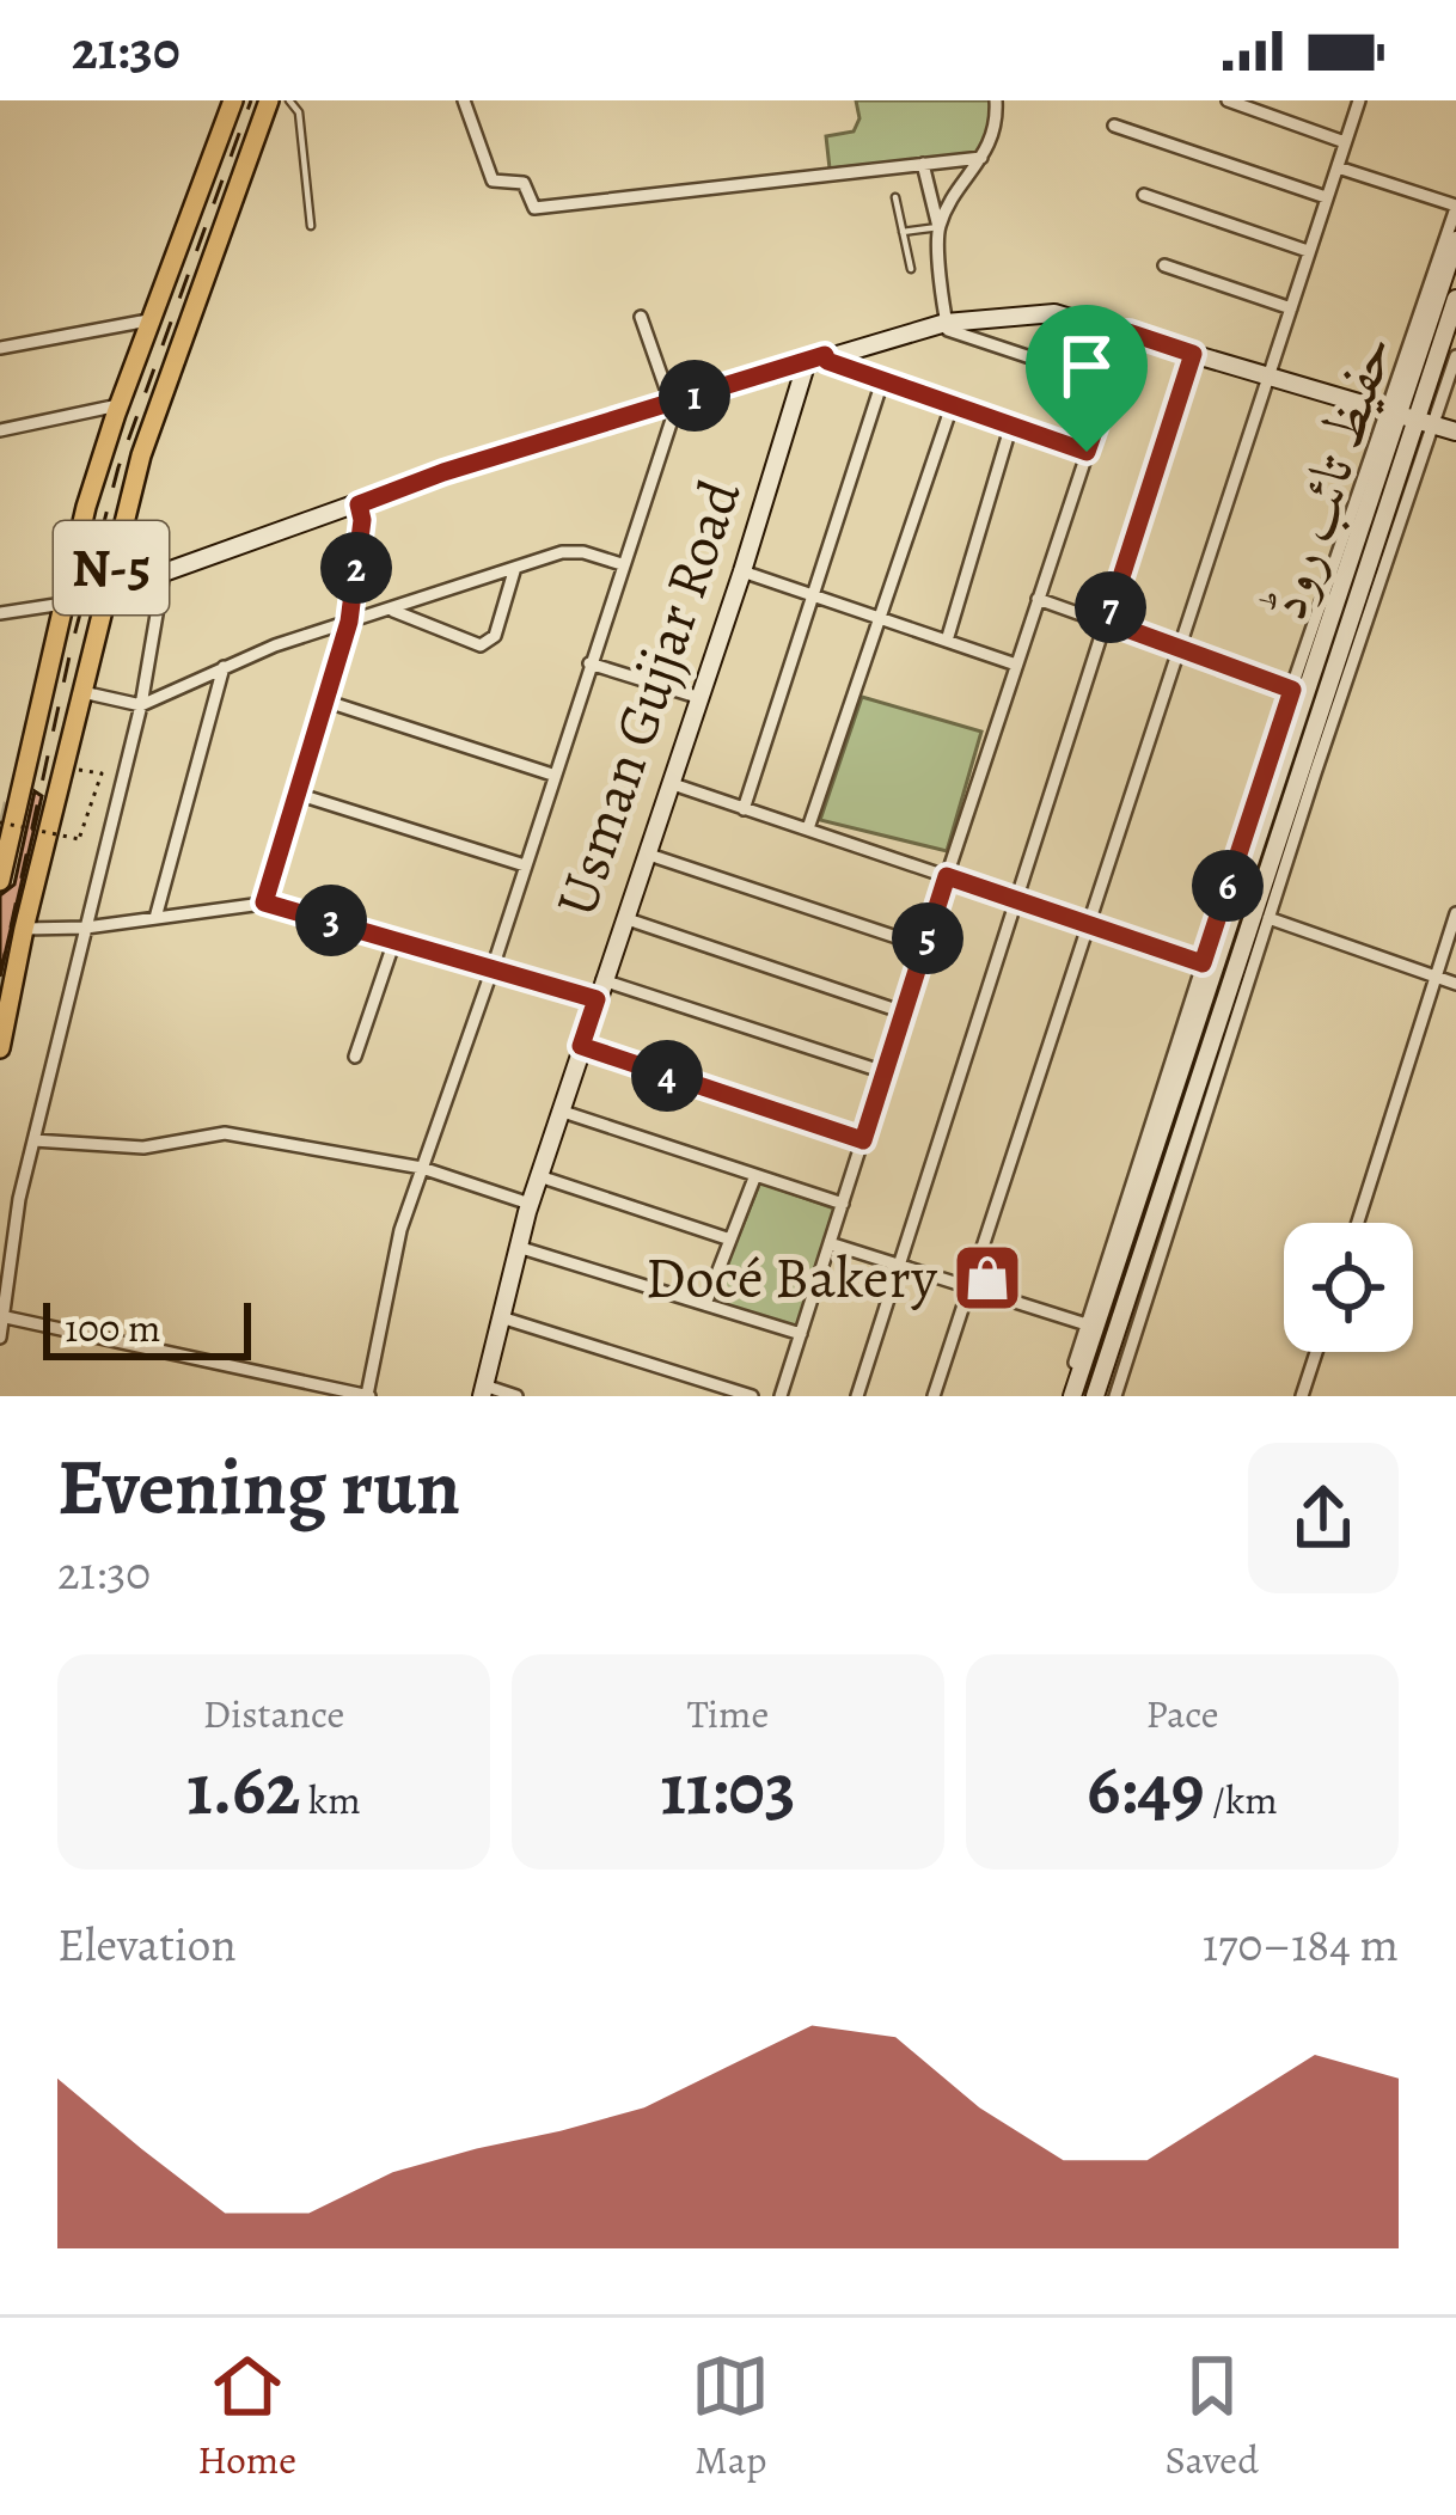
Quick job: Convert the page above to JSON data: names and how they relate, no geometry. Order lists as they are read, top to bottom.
{
  "streets": {
    "main road": ["N-5"],
    "street": ["حفیظ تائب روڈ", "Usman Gujjar Road"]
  },
  "places": {
    "shop": ["Docé Bakery"]
  },
  "scale_bar": "100 m",
  "page": {
    "status": "21:30",
    "pins": [
      "1",
      "2",
      "7",
      "6",
      "3",
      "5",
      "4"
    ],
    "scale": "100 m",
    "heading": ["Evening run", "21:30"],
    "stats": [
      ["Distance", "1.62 km"],
      ["Time", "11:03"],
      ["Pace", "6:49 /km"]
    ],
    "chart": ["Elevation", "170–184 m"],
    "tabs": ["Home", "Map", "Saved"]
  }
}
